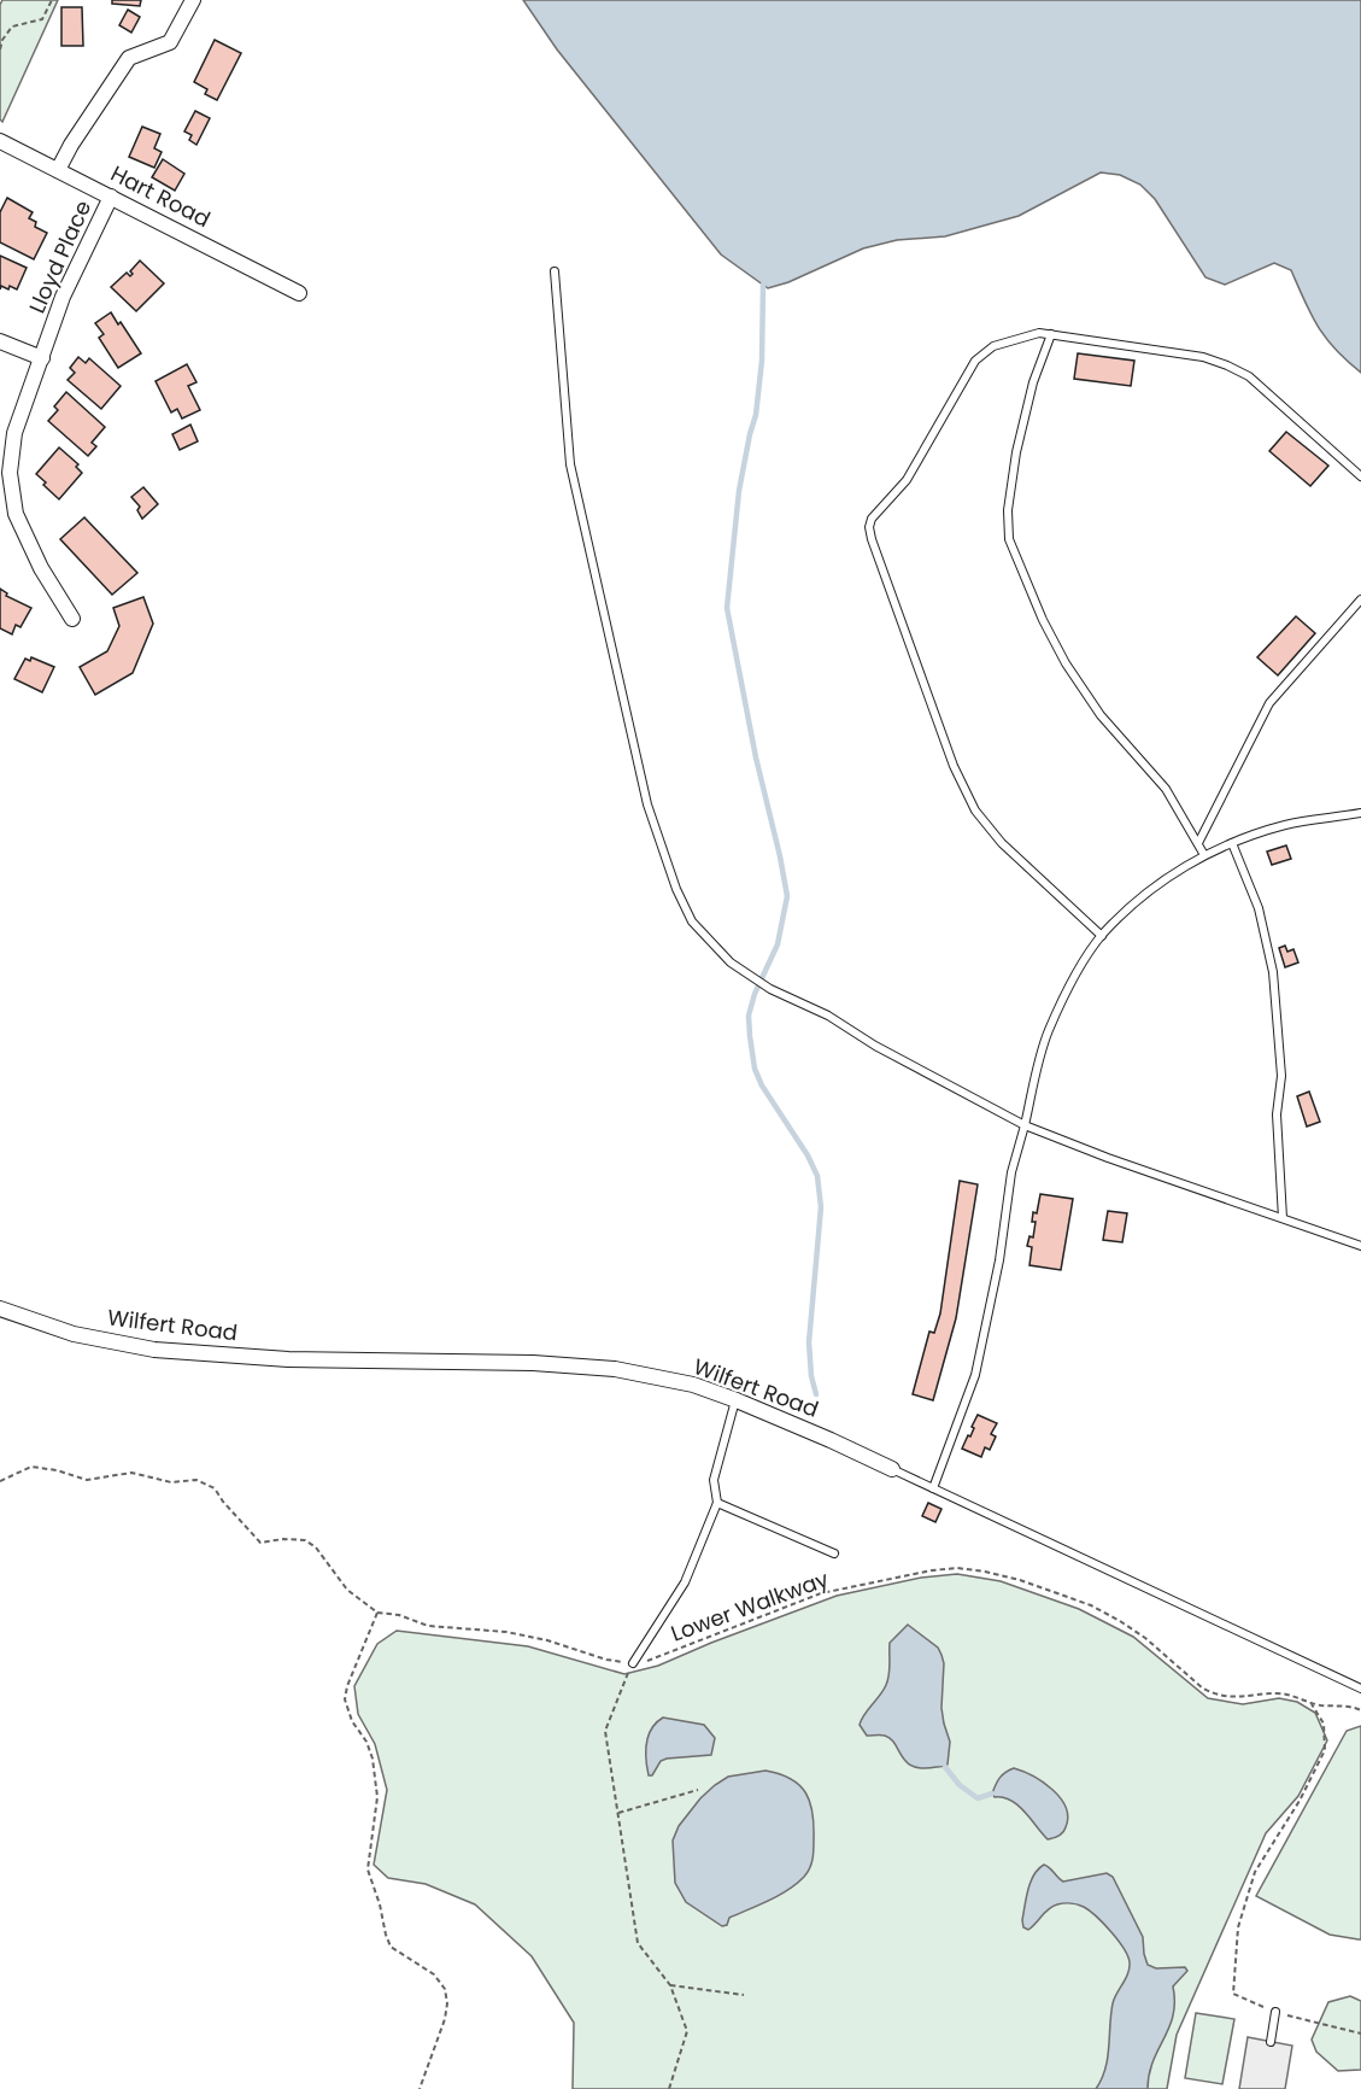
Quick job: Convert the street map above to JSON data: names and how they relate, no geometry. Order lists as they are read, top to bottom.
{
  "streets": {
    "street": ["Hart Road", "Lloyd Place", "Wilfert Road"],
    "path": ["Lower Walkway"]
  },
  "crossings": [
    ["Hart Road", "Lloyd Place"]
  ]
}
